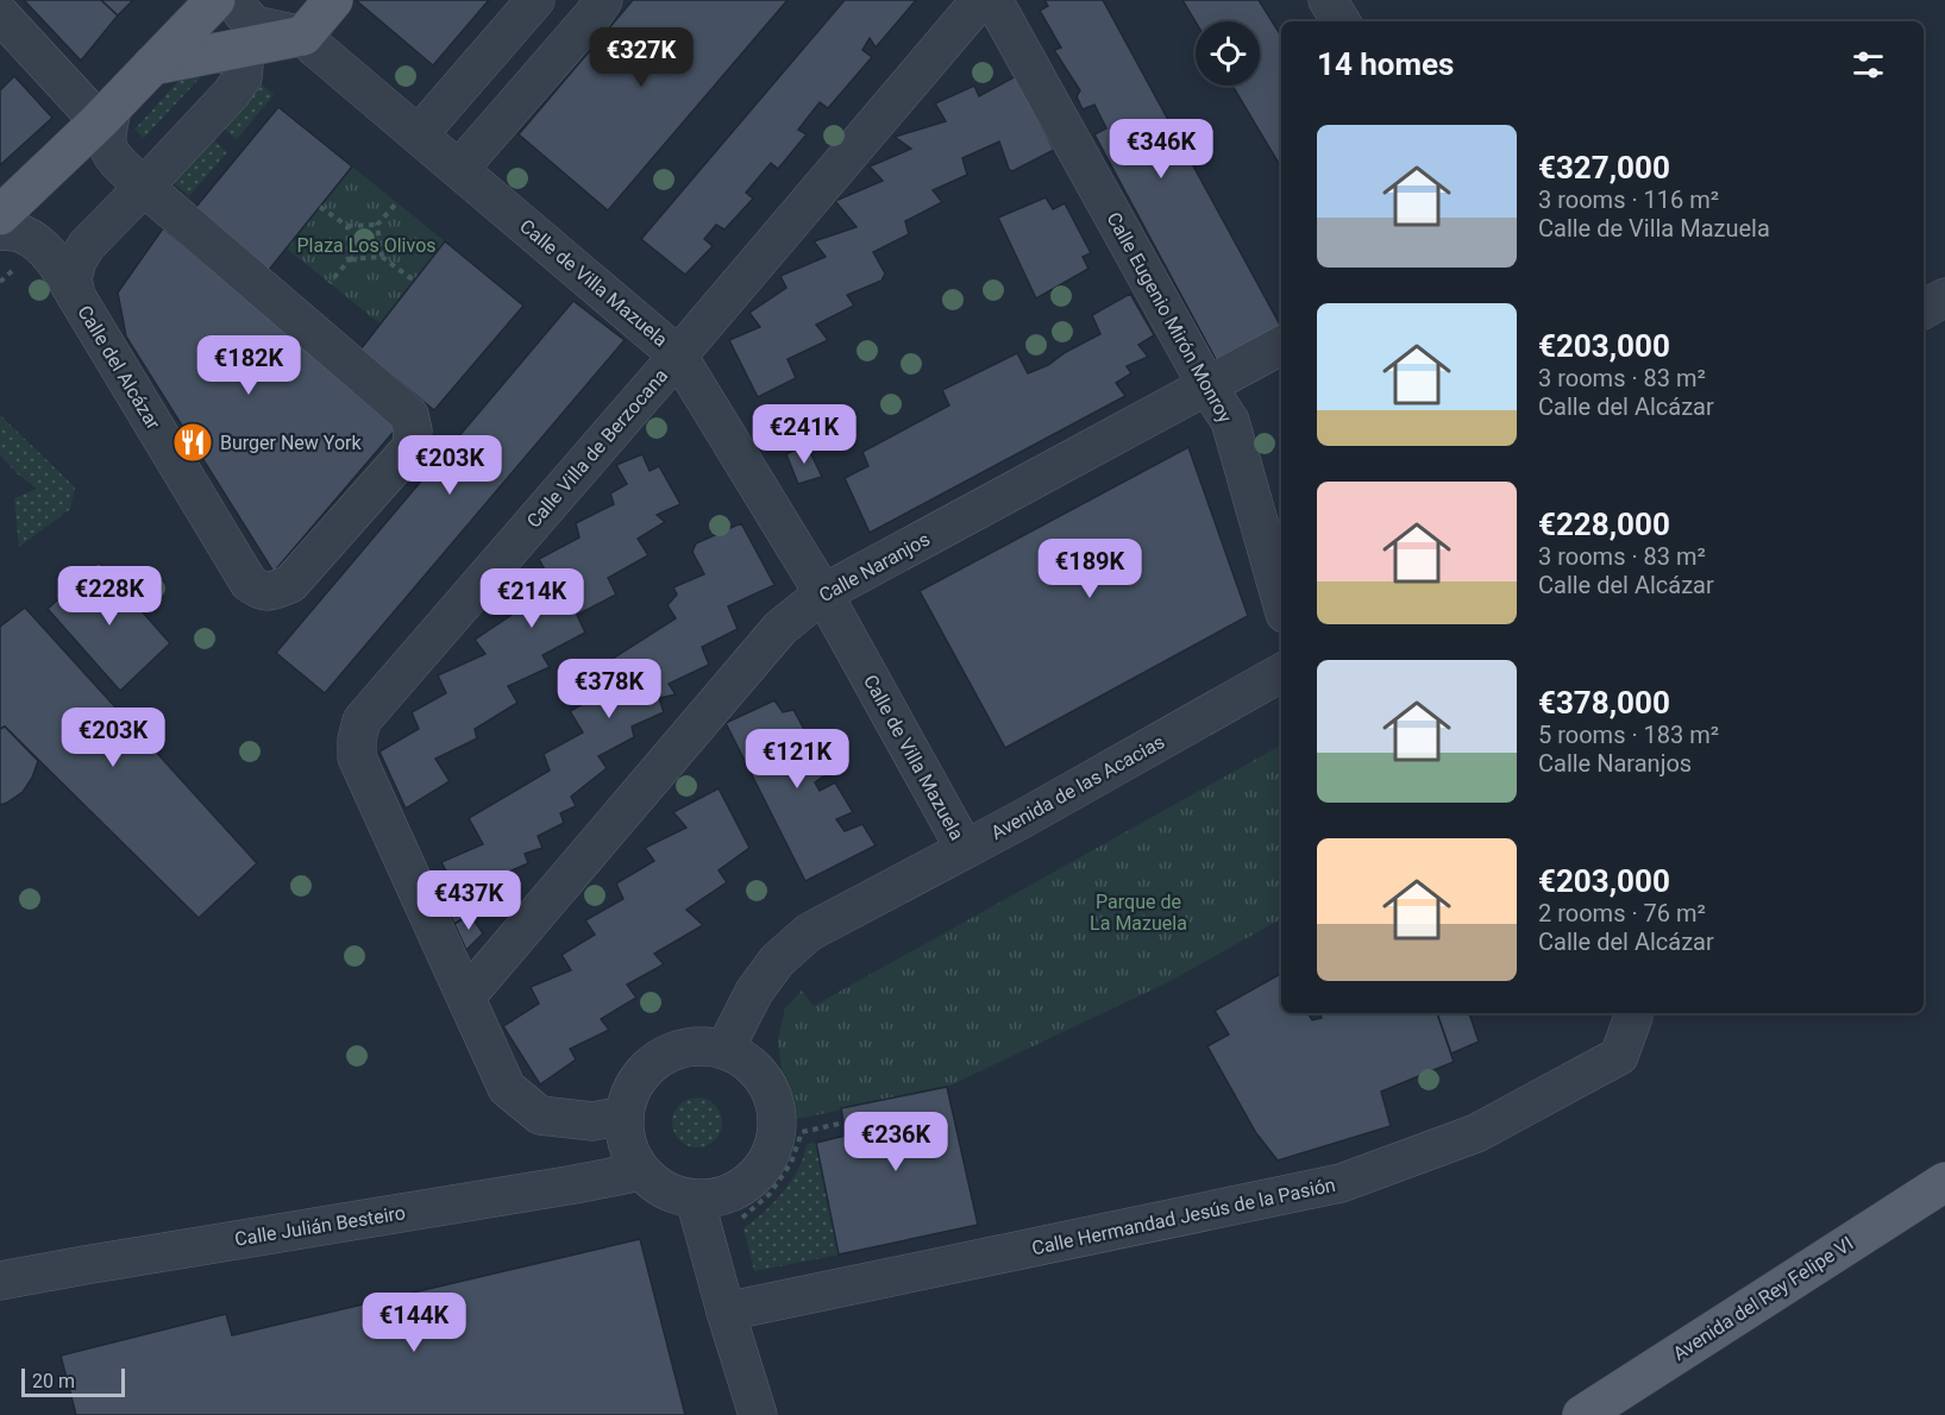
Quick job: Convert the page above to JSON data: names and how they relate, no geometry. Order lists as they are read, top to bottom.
{
  "streets": {
    "main road": ["Avenida del Rey Felipe VI"],
    "street": [
      "Calle de Villa Mazuela",
      "Calle Eugenio Mirón Monroy",
      "Calle del Alcázar",
      "Calle Villa de Berzocana",
      "Calle Naranjos",
      "Avenida de las Acacias",
      "Calle Hermandad Jesús de la Pasión",
      "Calle Julián Besteiro"
    ]
  },
  "crossings": [
    ["Calle de Villa Mazuela", "Calle Villa de Berzocana"],
    ["Calle de Villa Mazuela", "Calle Naranjos"],
    ["Calle de Villa Mazuela", "Avenida de las Acacias"],
    ["Calle Eugenio Mirón Monroy", "Calle Naranjos"],
    ["Calle Villa de Berzocana", "Calle Naranjos"],
    ["Calle Villa de Berzocana", "Avenida de las Acacias"],
    ["Calle Villa de Berzocana", "Calle Julián Besteiro"],
    ["Avenida de las Acacias", "Calle Julián Besteiro"]
  ],
  "parks": ["Plaza Los Olivos", "Parque de La Mazuela"],
  "places": {
    "restaurant": ["Burger New York"]
  },
  "scale_bar": "20 m",
  "page": {
    "heading": "14 homes",
    "price": [
      "€327K",
      "€346K",
      "€182K",
      "€241K",
      "€203K",
      "€189K",
      "€228K",
      "€214K",
      "€378K",
      "€203K",
      "€121K",
      "€437K",
      "€236K",
      "€144K"
    ],
    "list": [
      {
        "name": "€327,000",
        "note": "3 rooms · 116 m² · Calle de Villa Mazuela"
      },
      {
        "name": "€203,000",
        "note": "3 rooms · 83 m² · Calle del Alcázar"
      },
      {
        "name": "€228,000",
        "note": "3 rooms · 83 m² · Calle del Alcázar"
      },
      {
        "name": "€378,000",
        "note": "5 rooms · 183 m² · Calle Naranjos"
      },
      {
        "name": "€203,000",
        "note": "2 rooms · 76 m² · Calle del Alcázar"
      }
    ],
    "scale": "20 m"
  }
}
